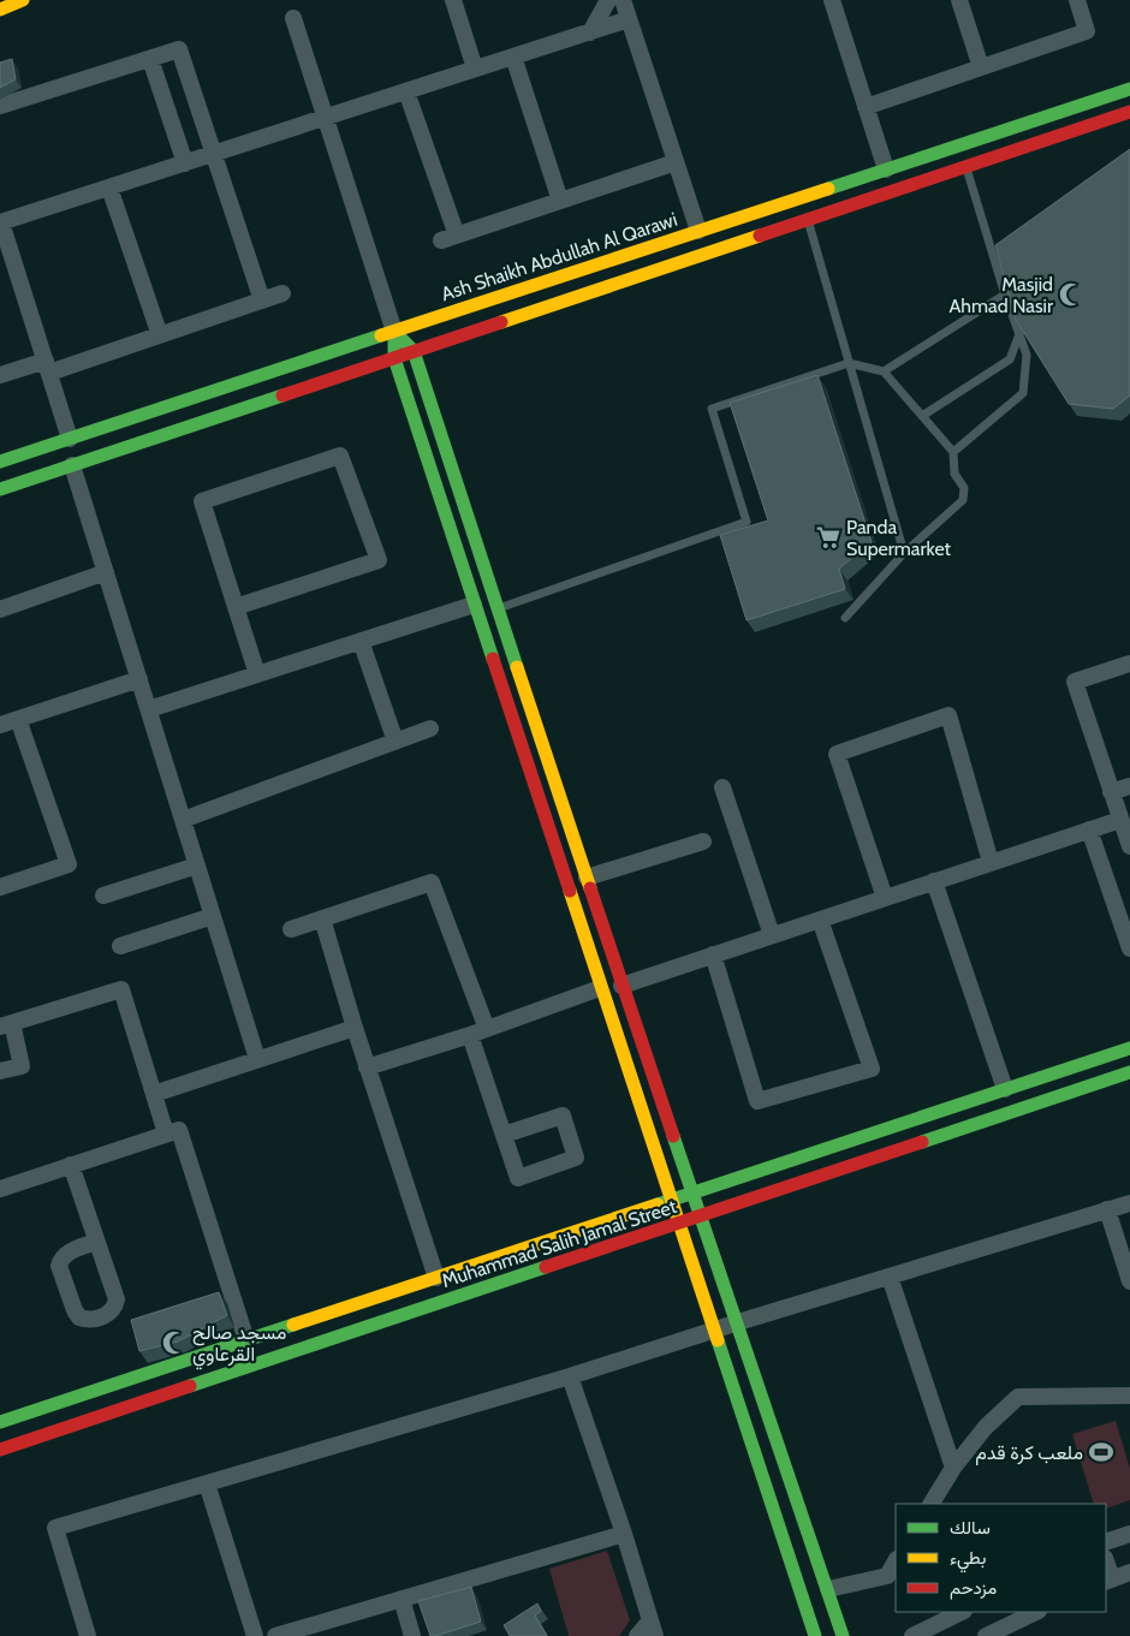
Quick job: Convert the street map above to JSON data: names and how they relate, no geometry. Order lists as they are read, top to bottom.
{
  "streets": {
    "street": ["Ash Shaikh Abdullah Al Qarawi", "Muhammad Salih Jamal Street"]
  },
  "places": {
    "mosque": ["Masjid Ahmad Nasir", "مسجد صالح القرعاوي"],
    "supermarket": ["Panda Supermarket"],
    "sports": ["ملعب كرة قدم"]
  },
  "legend": ["سالك", "بطيء", "مزدحم"]
}
